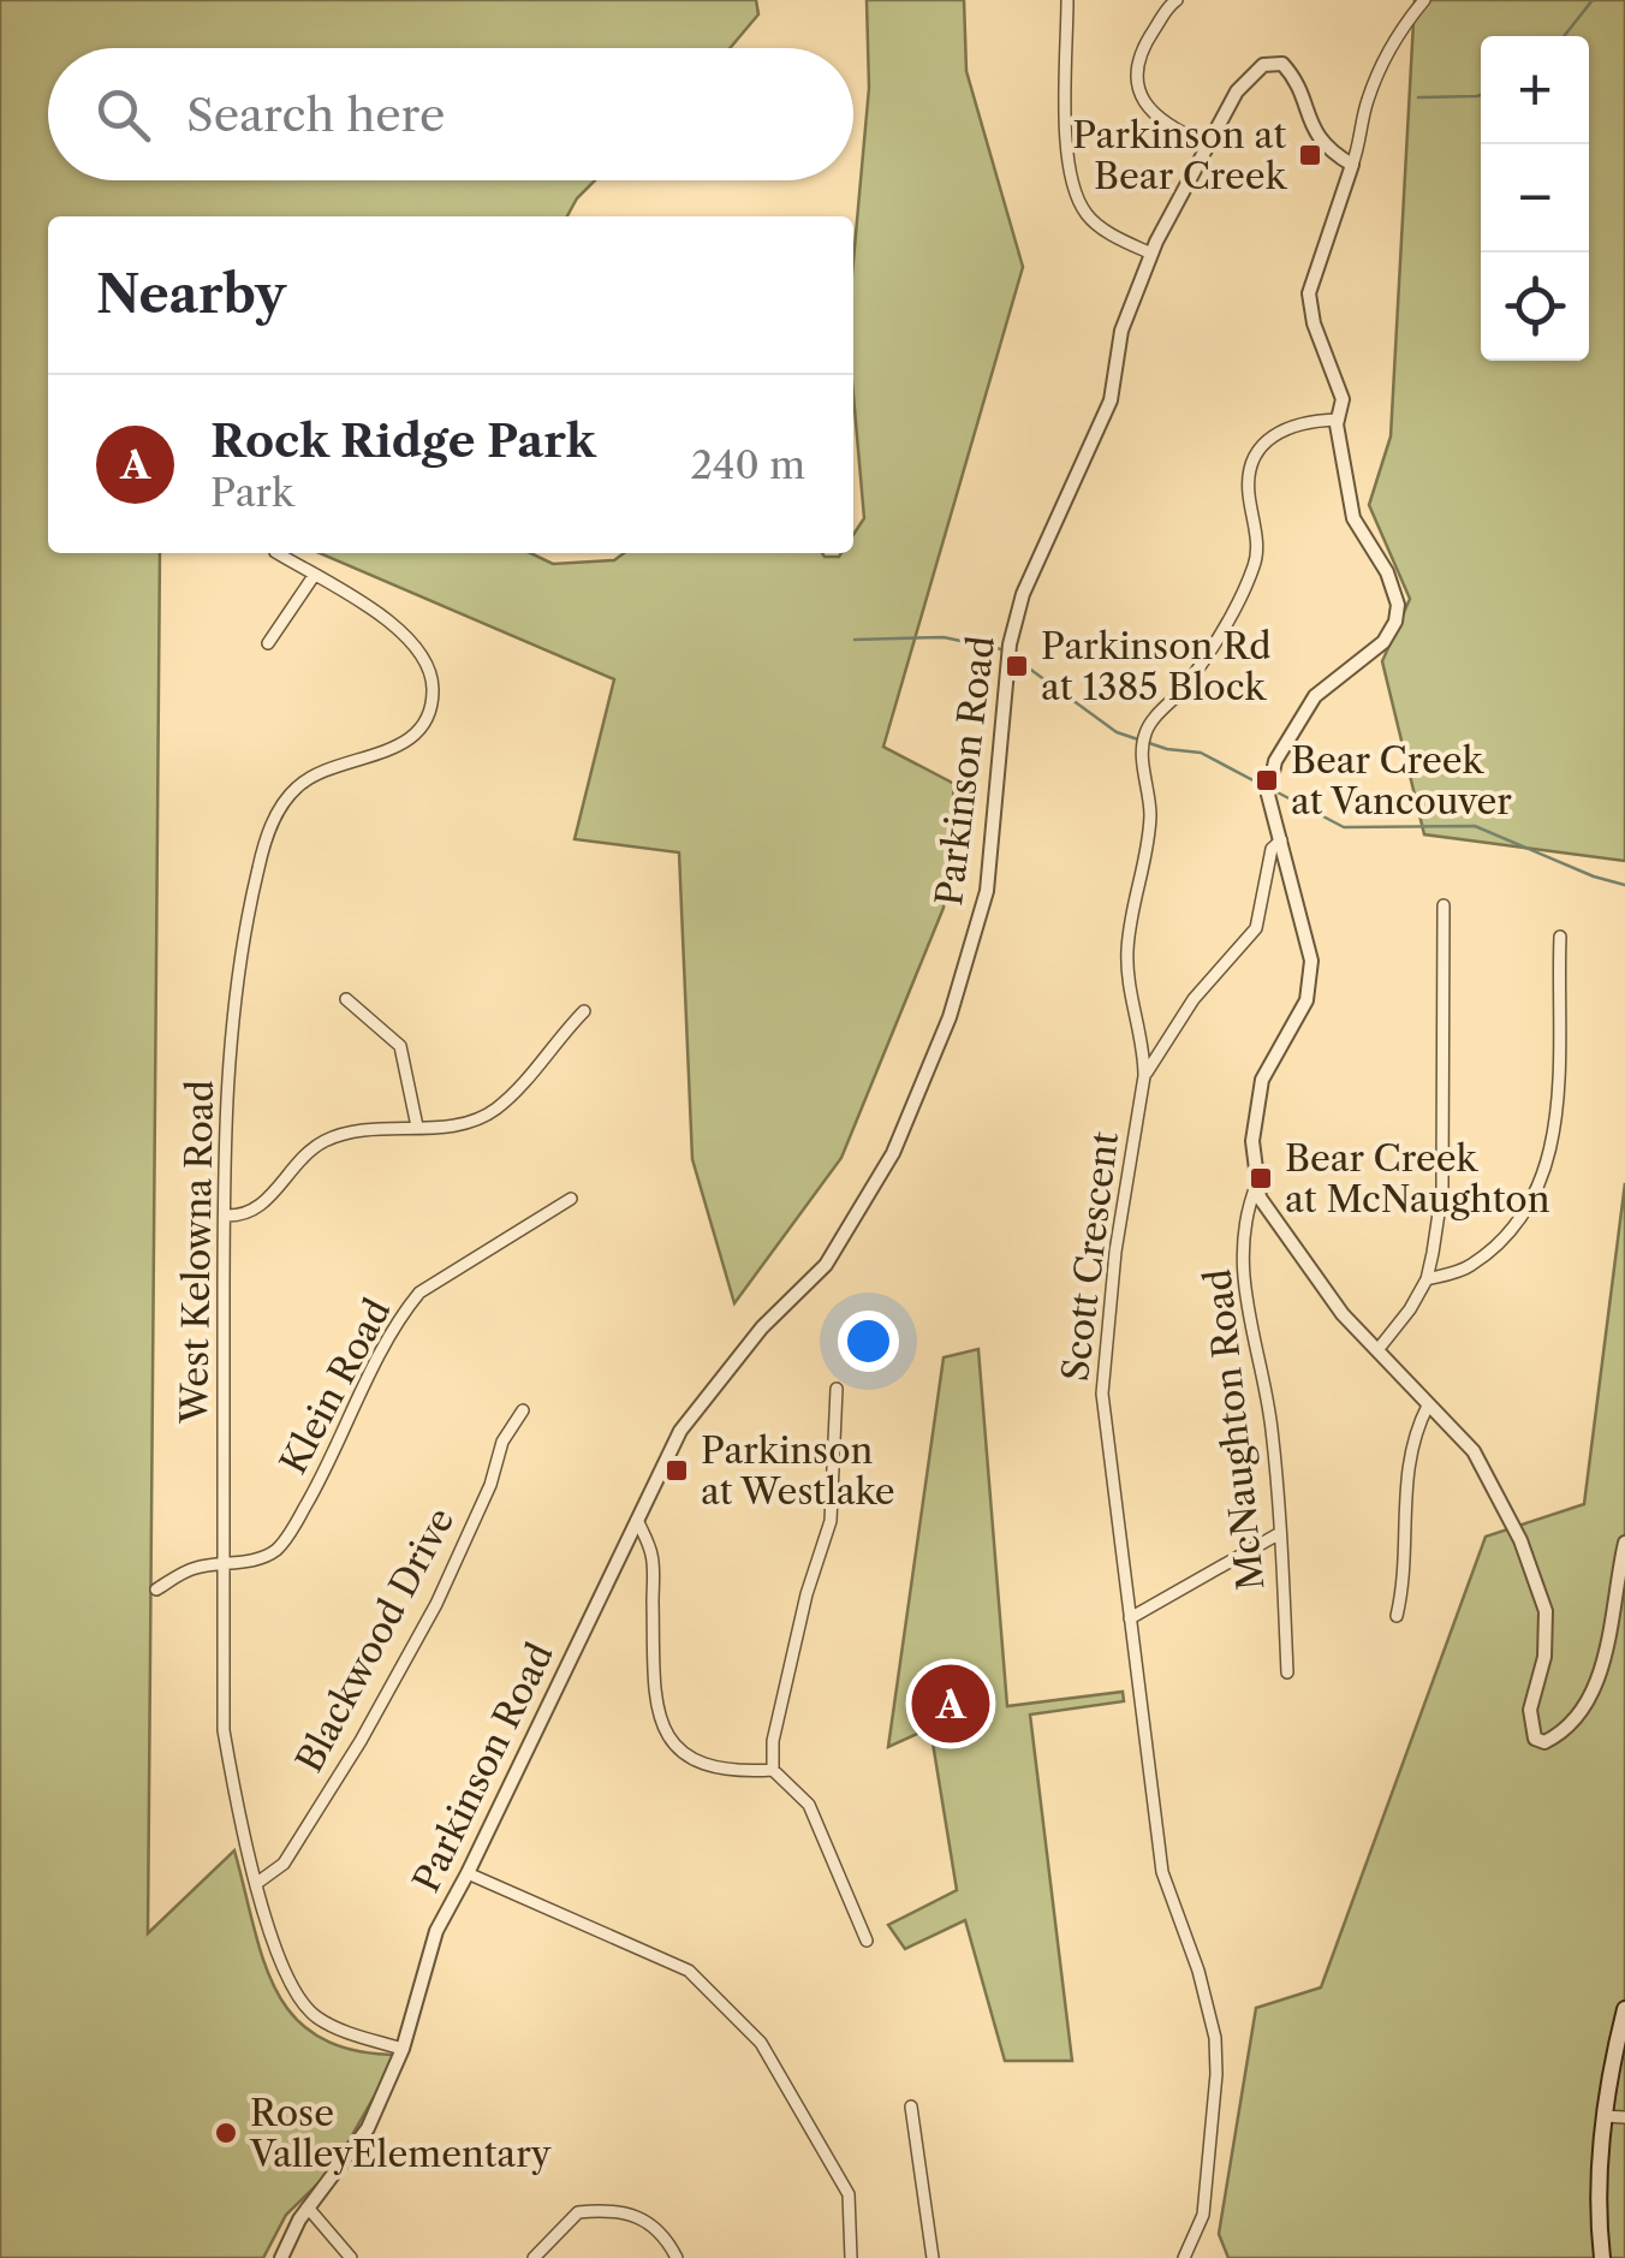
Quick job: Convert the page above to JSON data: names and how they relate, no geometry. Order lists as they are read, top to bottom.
{
  "streets": {
    "street": [
      "Parkinson Road",
      "West Kelowna Road",
      "Scott Crescent",
      "Klein Road",
      "McNaughton Road",
      "Blackwood Drive"
    ]
  },
  "crossings": [
    ["Parkinson Road", "West Kelowna Road"],
    ["West Kelowna Road", "Klein Road"],
    ["West Kelowna Road", "Blackwood Drive"]
  ],
  "places": {
    "transit": [
      "Parkinson at Bear Creek",
      "Parkinson Rd at 1385 Block",
      "Bear Creek at Vancouver",
      "Bear Creek at McNaughton",
      "Parkinson at Westlake"
    ],
    "other": ["Rose ValleyElementary"]
  },
  "page": {
    "map_buttons": ["+", "−"],
    "search": "Search here",
    "heading": "Nearby",
    "list": [
      {
        "mark": "A",
        "name": "Rock Ridge Park",
        "note": "Park",
        "value": "240 m"
      }
    ],
    "pins": "A"
  }
}
